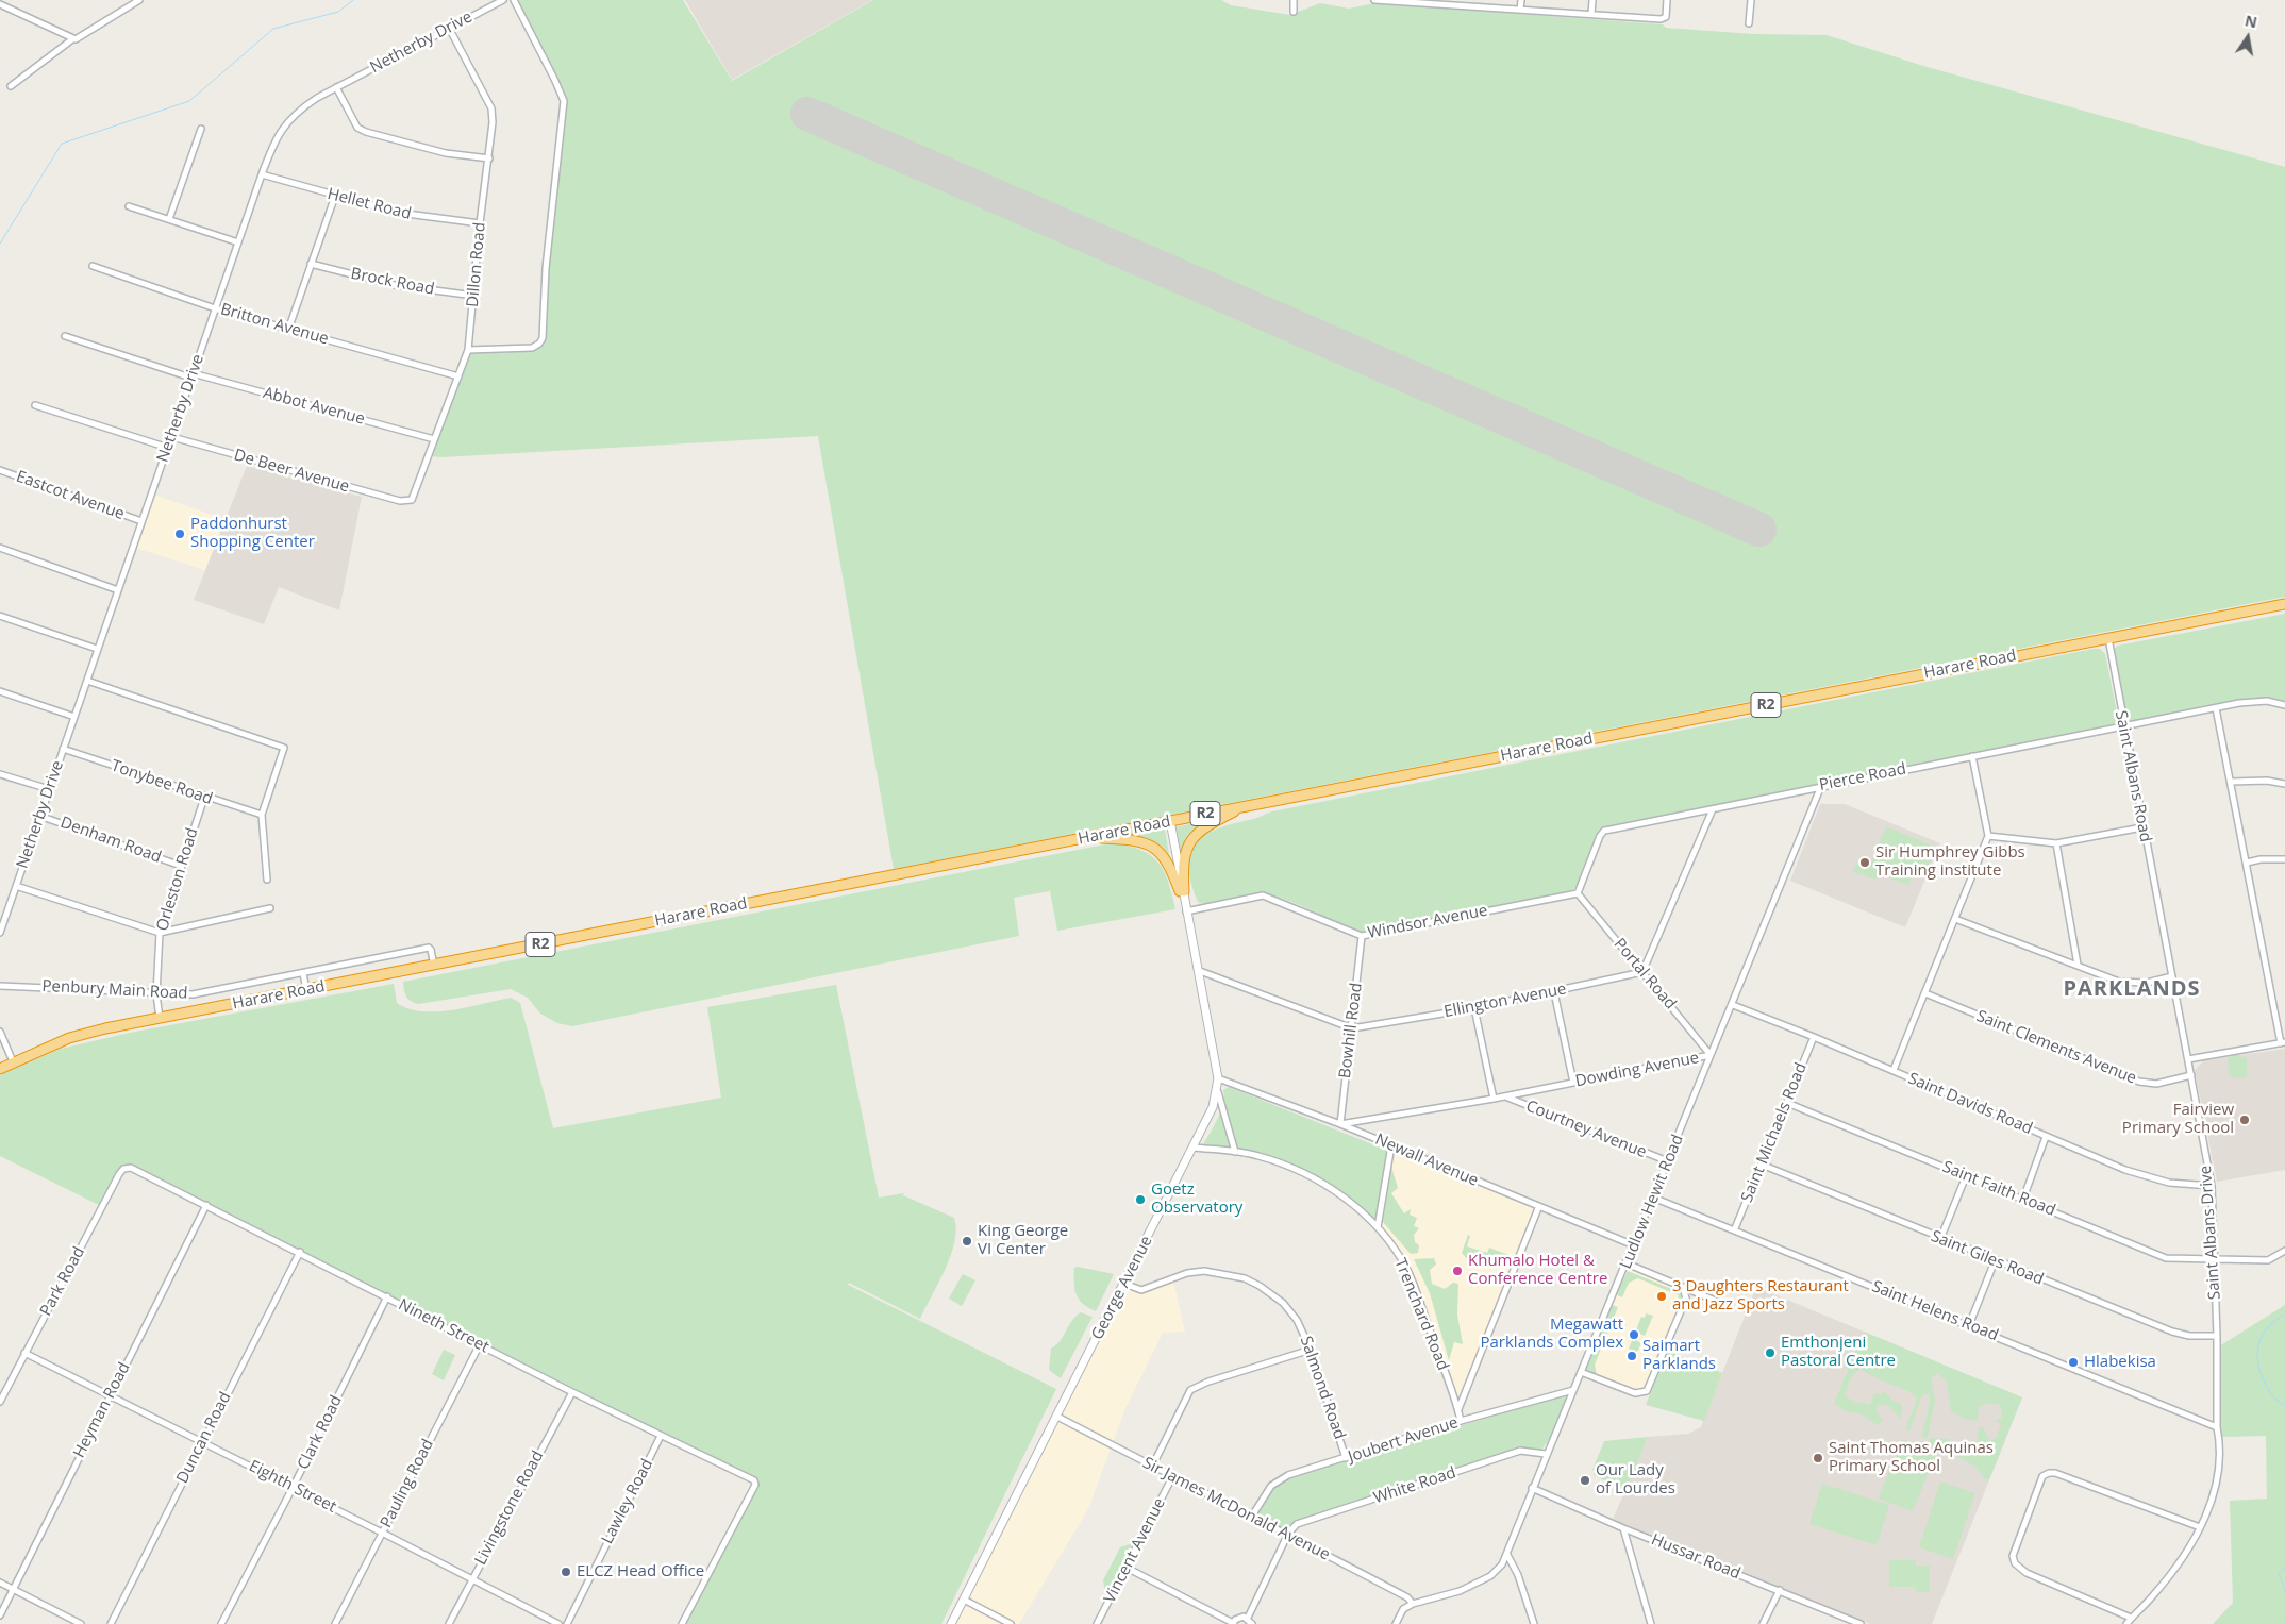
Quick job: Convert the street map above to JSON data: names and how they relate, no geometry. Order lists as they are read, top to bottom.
{
  "streets": {
    "highway": ["Harare Road", "R2"],
    "main road": ["George Avenue"],
    "street": [
      "Netherby Drive",
      "Hellet Road",
      "Dillon Road",
      "Brock Road",
      "Britton Avenue",
      "Abbot Avenue",
      "De Beer Avenue",
      "Eastcot Avenue",
      "Saint Albans Road",
      "Pierce Road",
      "Tonybee Road",
      "Denham Road",
      "Orleston Road",
      "Windsor Avenue",
      "Portal Road",
      "Penbury Main Road",
      "Ellington Avenue",
      "Bowhill Road",
      "Saint Clements Avenue",
      "Dowding Avenue",
      "Saint Davids Road",
      "Courtney Avenue",
      "Saint Michaels Road",
      "Newall Avenue",
      "Saint Faith Road",
      "Ludlow Hewit Road",
      "Saint Albans Drive",
      "Saint Giles Road",
      "Park Road",
      "Saint Helens Road",
      "Trenchard Road",
      "Nineth Street",
      "Salmond Road",
      "Heyman Road",
      "Clark Road",
      "Duncan Road",
      "Joubert Avenue",
      "Pauling Road",
      "White Road",
      "Eighth Street",
      "Lawley Road",
      "Livingstone Road",
      "Sir James McDonald Avenue",
      "Vincent Avenue",
      "Hussar Road"
    ]
  },
  "crossings": [
    ["Netherby Drive", "Hellet Road"],
    ["Netherby Drive", "Dillon Road"],
    ["Netherby Drive", "Britton Avenue"],
    ["Netherby Drive", "Abbot Avenue"],
    ["Netherby Drive", "De Beer Avenue"],
    ["Netherby Drive", "Eastcot Avenue"],
    ["Netherby Drive", "Tonybee Road"],
    ["Netherby Drive", "Denham Road"],
    ["Hellet Road", "Dillon Road"],
    ["Dillon Road", "Brock Road"],
    ["Dillon Road", "Britton Avenue"],
    ["Dillon Road", "Abbot Avenue"],
    ["Dillon Road", "De Beer Avenue"],
    ["Harare Road", "Saint Albans Road"],
    ["Harare Road", "Orleston Road"],
    ["Harare Road", "Penbury Main Road"],
    ["Harare Road", "George Avenue"],
    ["Saint Albans Road", "Pierce Road"],
    ["Saint Albans Road", "Saint Albans Drive"],
    ["Pierce Road", "Windsor Avenue"],
    ["Pierce Road", "Portal Road"],
    ["Pierce Road", "Dowding Avenue"],
    ["Tonybee Road", "Orleston Road"],
    ["Denham Road", "Orleston Road"],
    ["Orleston Road", "Penbury Main Road"],
    ["Windsor Avenue", "Portal Road"],
    ["Windsor Avenue", "Bowhill Road"],
    ["Windsor Avenue", "George Avenue"],
    ["Portal Road", "Ellington Avenue"],
    ["Portal Road", "Dowding Avenue"],
    ["Portal Road", "Ludlow Hewit Road"],
    ["Ellington Avenue", "Bowhill Road"],
    ["Ellington Avenue", "George Avenue"],
    ["Bowhill Road", "Dowding Avenue"],
    ["Bowhill Road", "Newall Avenue"],
    ["Saint Clements Avenue", "Saint Albans Drive"],
    ["Dowding Avenue", "Saint Davids Road"],
    ["Dowding Avenue", "Courtney Avenue"],
    ["Dowding Avenue", "Newall Avenue"],
    ["Dowding Avenue", "Ludlow Hewit Road"],
    ["Saint Davids Road", "Saint Michaels Road"],
    ["Saint Davids Road", "Saint Albans Drive"],
    ["Courtney Avenue", "Ludlow Hewit Road"],
    ["Saint Michaels Road", "Saint Faith Road"],
    ["Saint Michaels Road", "Saint Giles Road"],
    ["Saint Michaels Road", "Saint Helens Road"],
    ["Newall Avenue", "Ludlow Hewit Road"],
    ["Newall Avenue", "George Avenue"],
    ["Saint Faith Road", "Saint Albans Drive"],
    ["Ludlow Hewit Road", "Saint Helens Road"],
    ["Ludlow Hewit Road", "Joubert Avenue"],
    ["Ludlow Hewit Road", "White Road"],
    ["Ludlow Hewit Road", "Sir James McDonald Avenue"],
    ["Ludlow Hewit Road", "Hussar Road"],
    ["Saint Albans Drive", "Saint Giles Road"],
    ["Saint Albans Drive", "Saint Helens Road"],
    ["Park Road", "Nineth Street"],
    ["Park Road", "Eighth Street"],
    ["George Avenue", "Trenchard Road"],
    ["George Avenue", "Salmond Road"],
    ["George Avenue", "Sir James McDonald Avenue"],
    ["Trenchard Road", "Joubert Avenue"],
    ["Nineth Street", "Heyman Road"],
    ["Nineth Street", "Clark Road"],
    ["Nineth Street", "Duncan Road"],
    ["Nineth Street", "Pauling Road"],
    ["Nineth Street", "Lawley Road"],
    ["Nineth Street", "Livingstone Road"],
    ["Salmond Road", "Joubert Avenue"],
    ["Heyman Road", "Eighth Street"],
    ["Clark Road", "Eighth Street"],
    ["Duncan Road", "Eighth Street"],
    ["Joubert Avenue", "Sir James McDonald Avenue"],
    ["Pauling Road", "Eighth Street"],
    ["White Road", "Sir James McDonald Avenue"],
    ["Eighth Street", "Livingstone Road"],
    ["Sir James McDonald Avenue", "Vincent Avenue"]
  ],
  "districts": ["PARKLANDS"],
  "places": [
    "Paddonhurst Shopping Center",
    "Sir Humphrey Gibbs Training institute",
    "Fairview Primary School",
    "Goetz Observatory",
    "King George VI Center",
    "Khumalo Hotel & Conference Centre",
    "3 Daughters Restaurant and Jazz Sports",
    "Megawatt Parklands Complex",
    "Emthonjeni Pastoral Centre",
    "Saimart Parklands",
    "Hlabekisa",
    "Saint Thomas Aquinas Primary School",
    "Our Lady of Lourdes",
    "ELCZ Head Office"
  ],
  "north": "top"
}
